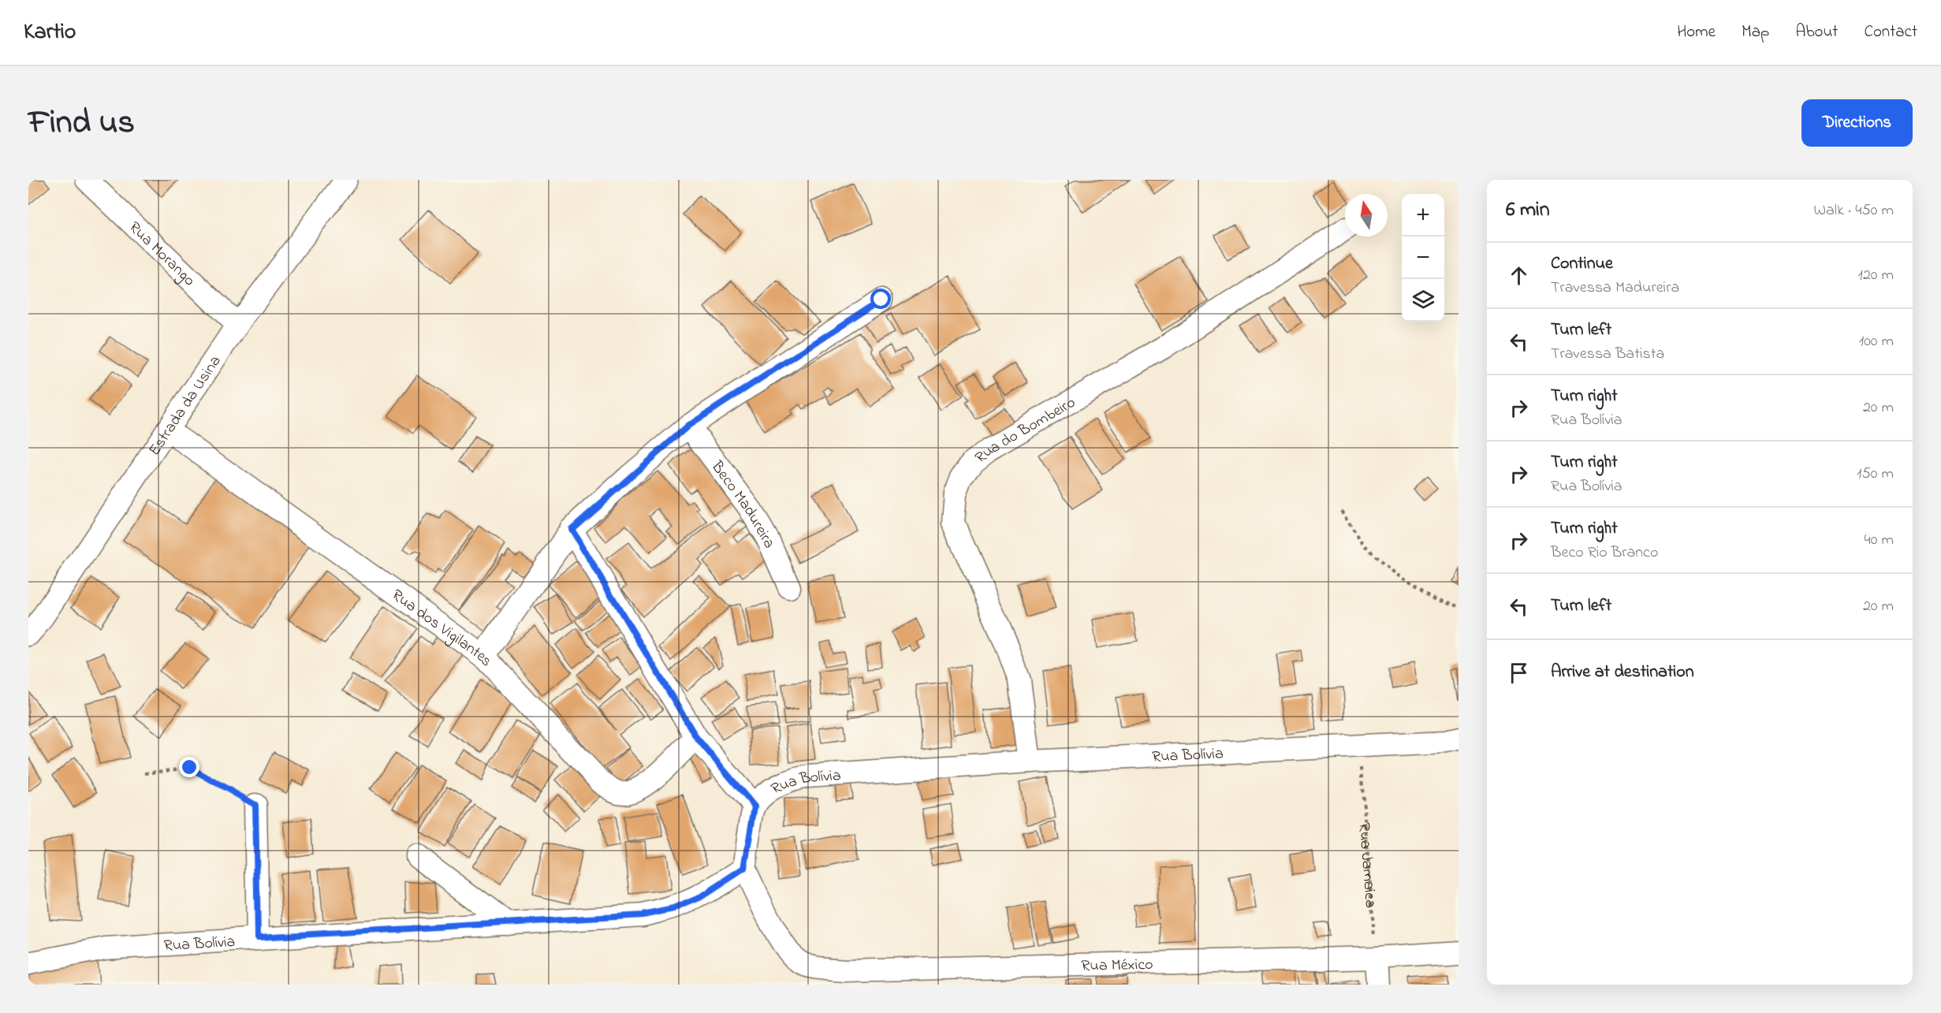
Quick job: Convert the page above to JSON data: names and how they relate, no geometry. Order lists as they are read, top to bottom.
{
  "streets": {
    "street": [
      "Rua Morango",
      "Estrada da Usina",
      "Rua do Bombeiro",
      "Beco Madureira",
      "Rua dos Vigilantes",
      "Rua Bolívia",
      "Rua México"
    ],
    "path": ["Rua Jamaica"]
  },
  "crossings": [
    ["Rua Morango", "Estrada da Usina"],
    ["Estrada da Usina", "Rua dos Vigilantes"],
    ["Rua do Bombeiro", "Rua Bolívia"],
    ["Rua Bolívia", "Rua Jamaica"],
    ["Rua Bolívia", "Rua México"],
    ["Rua Jamaica", "Rua México"]
  ],
  "north": "top",
  "page": {
    "header": "Kartio",
    "nav": [
      "Home",
      "Map",
      "About",
      "Contact"
    ],
    "title": "Find us",
    "buttons": "Directions",
    "heading": ["6 min", "Walk · 450 m"],
    "map_buttons": ["+", "−"],
    "list": [
      ["Continue", "Travessa Madureira", "120 m"],
      ["Turn left", "Travessa Batista", "100 m"],
      ["Turn right", "Rua Bolívia", "20 m"],
      ["Turn right", "Rua Bolívia", "150 m"],
      ["Turn right", "Beco Rio Branco", "40 m"],
      ["Turn left", "20 m"],
      "Arrive at destination"
    ]
  }
}
